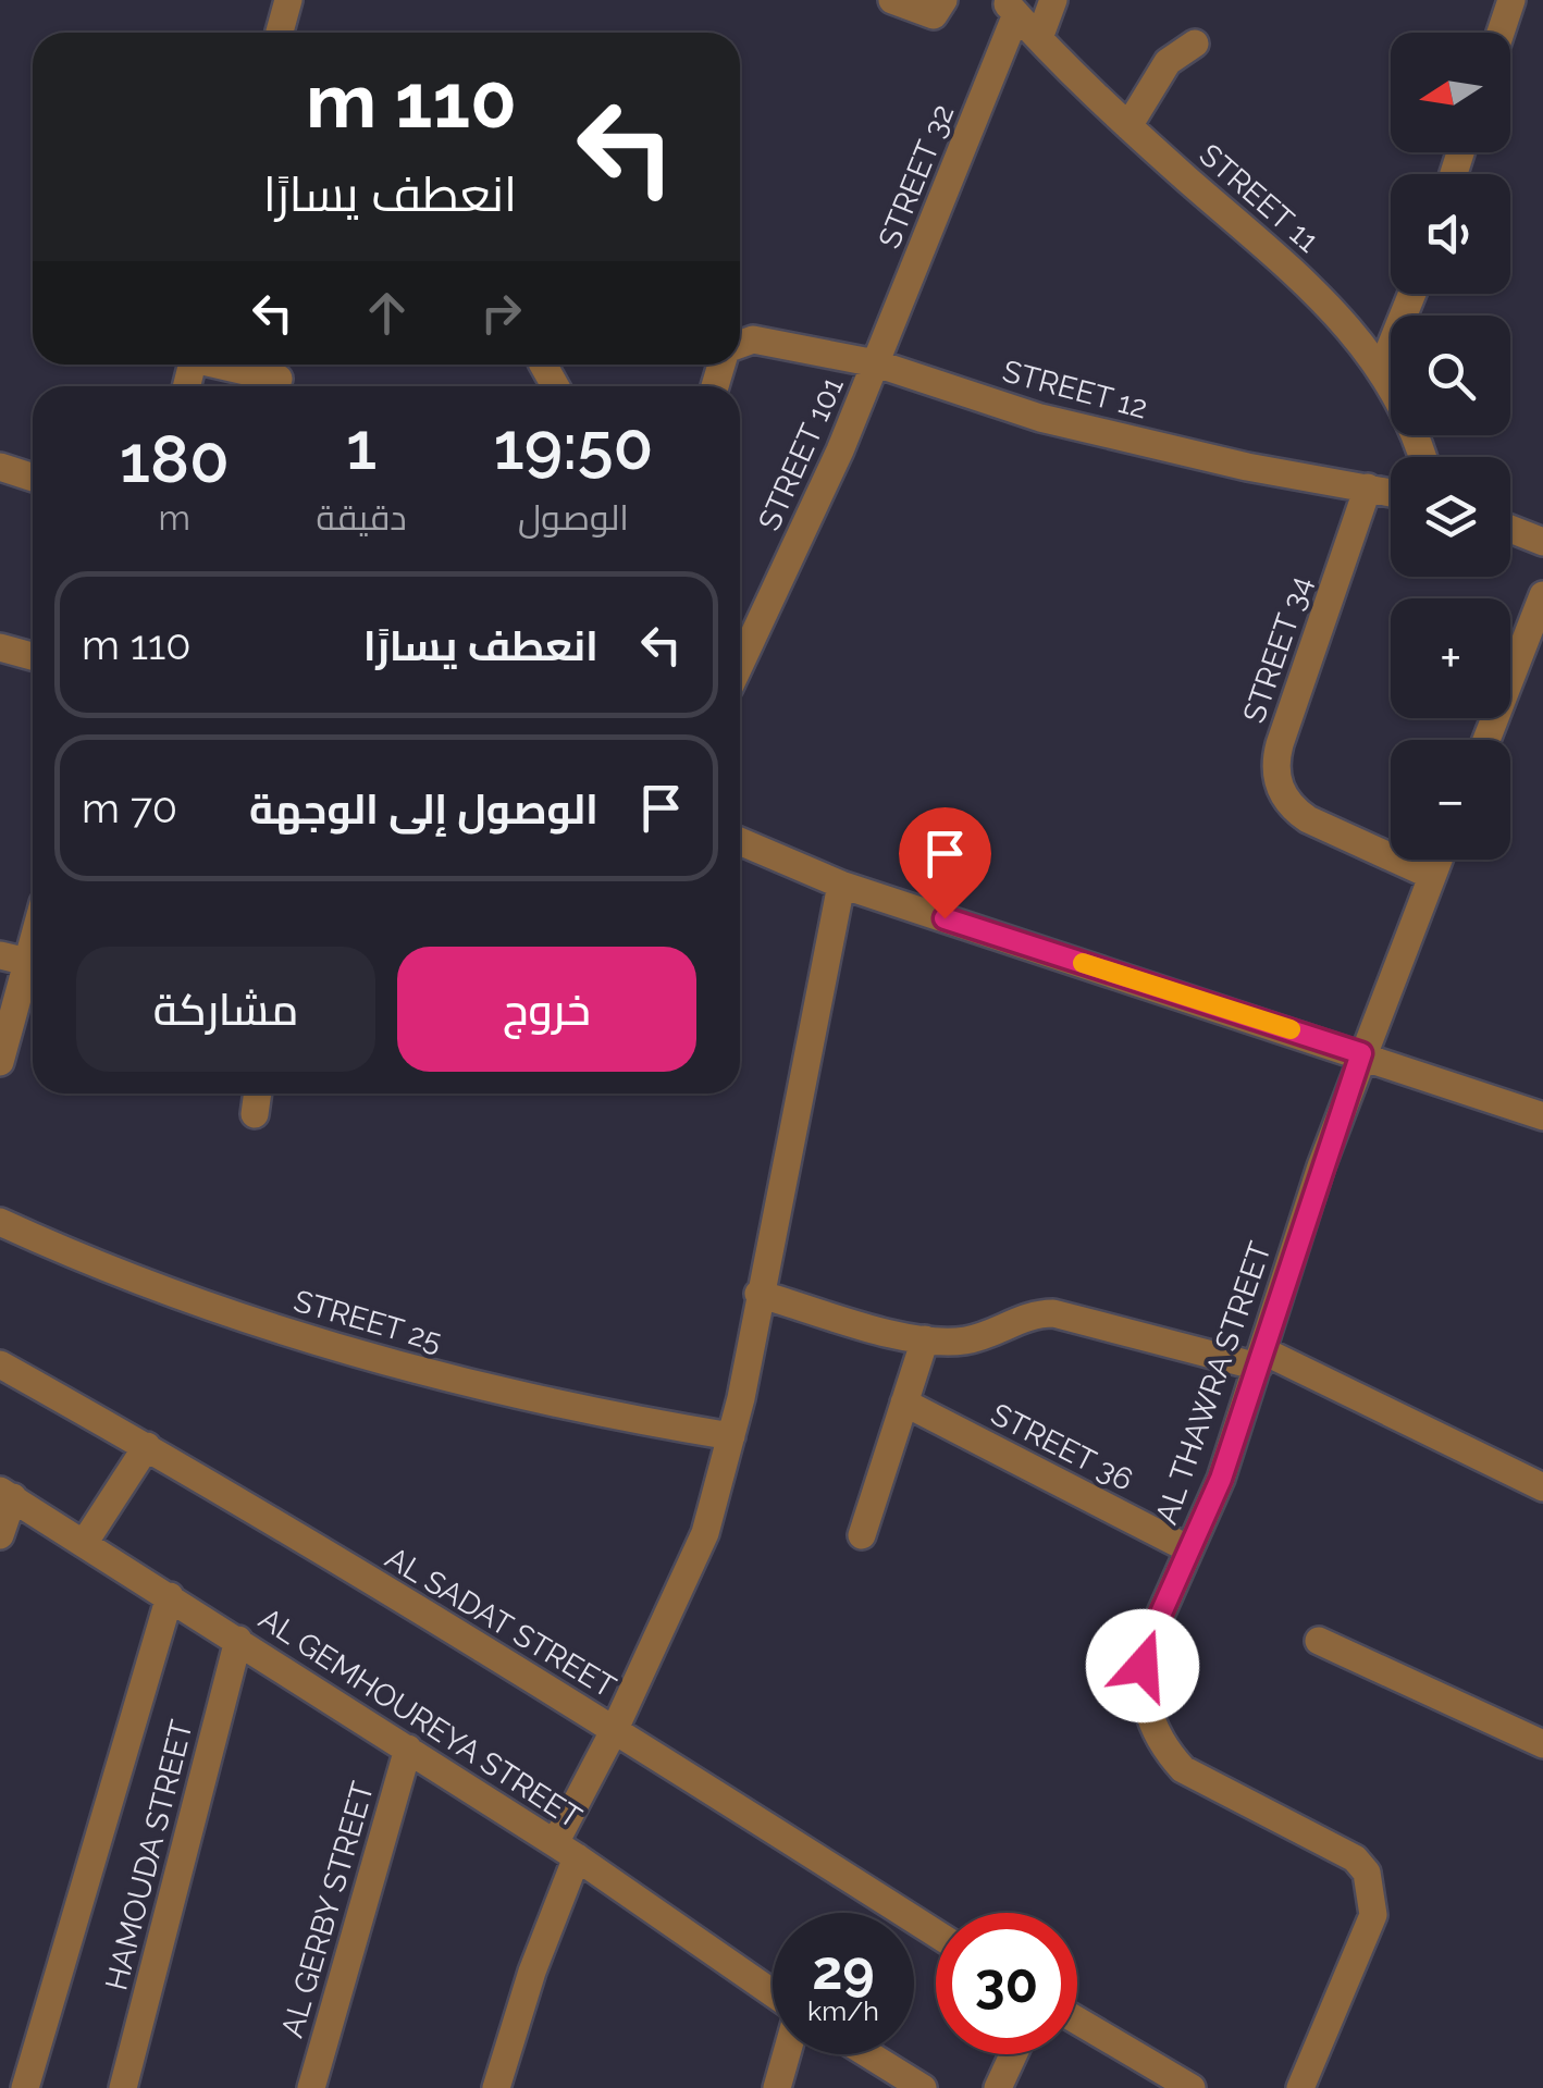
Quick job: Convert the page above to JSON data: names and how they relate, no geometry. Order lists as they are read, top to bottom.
{
  "streets": {
    "street": [
      "STREET 32",
      "STREET 11",
      "STREET 12",
      "STREET 101",
      "STREET 34",
      "STREET 25",
      "AL THAWRA STREET",
      "STREET 36",
      "AL SADAT STREET",
      "AL GEMHOUREYA STREET",
      "HAMOUDA STREET",
      "AL GERBY STREET"
    ]
  },
  "crossings": [
    ["STREET 32", "STREET 11"],
    ["STREET 32", "STREET 12"],
    ["STREET 32", "STREET 101"],
    ["STREET 12", "STREET 101"],
    ["STREET 12", "STREET 34"],
    ["STREET 34", "AL THAWRA STREET"],
    ["AL THAWRA STREET", "STREET 36"],
    ["AL GEMHOUREYA STREET", "HAMOUDA STREET"],
    ["AL GEMHOUREYA STREET", "AL GERBY STREET"]
  ],
  "north": "left",
  "page": {
    "map_buttons": ["+", "−"],
    "turn": ["110 m", "انعطف يسارًا"],
    "eta": [
      "19:50",
      "الوصول",
      "1",
      "دقيقة",
      "180",
      "m"
    ],
    "list": [
      {
        "name": "انعطف يسارًا",
        "value": "110 m"
      },
      {
        "name": "الوصول إلى الوجهة",
        "value": "70 m"
      }
    ],
    "buttons": ["خروج", "مشاركة"],
    "speed": "29 km/h",
    "limit": "30"
  }
}
